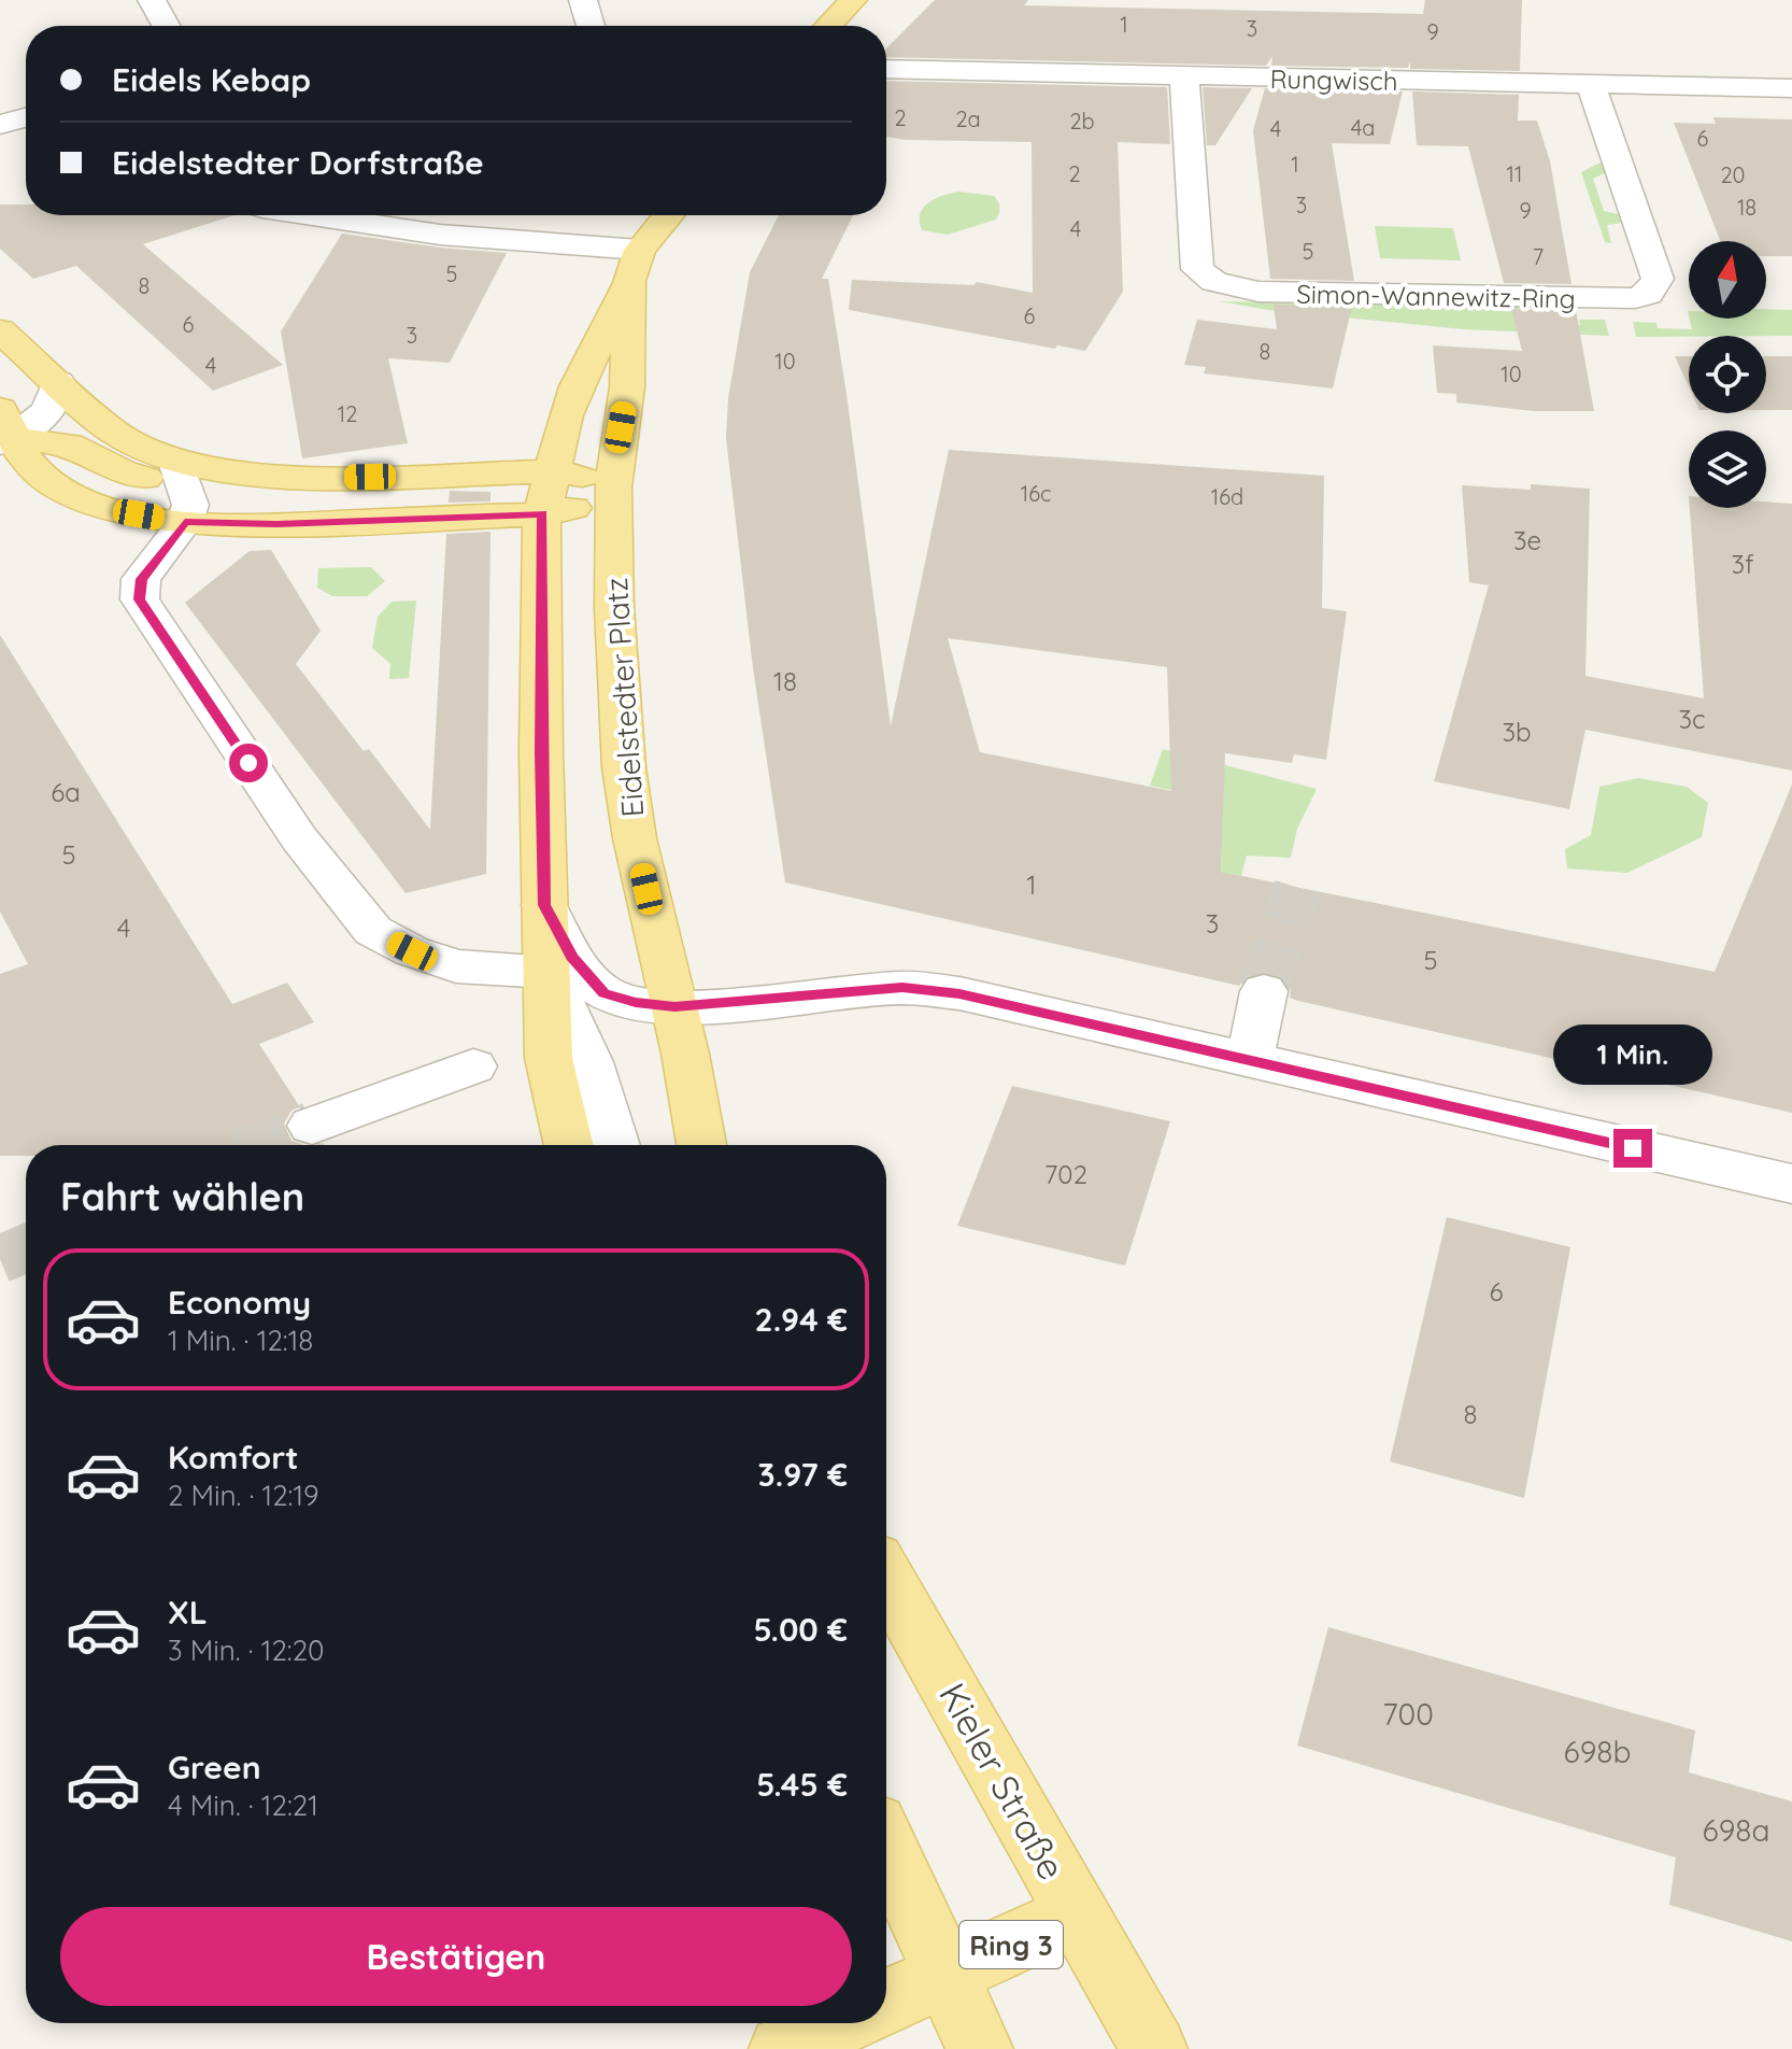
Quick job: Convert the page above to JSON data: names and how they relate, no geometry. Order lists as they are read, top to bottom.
{
  "streets": {
    "main road": ["Eidelstedter Platz", "Kieler Straße", "Ring 3"],
    "street": ["Rungwisch", "Simon-Wannewitz-Ring"]
  },
  "crossings": [
    ["Rungwisch", "Simon-Wannewitz-Ring"],
    ["Kieler Straße", "Ring 3"]
  ],
  "house_numbers": [
    "1",
    "3",
    "9",
    "2",
    "2a",
    "2b",
    "4a",
    "4",
    "6",
    "1",
    "2",
    "11",
    "20",
    "3",
    "18",
    "9",
    "4",
    "5",
    "7",
    "5",
    "8",
    "6",
    "6",
    "3",
    "8",
    "10",
    "4",
    "10",
    "12",
    "16c",
    "16d",
    "3e",
    "3f",
    "18",
    "3c",
    "3b",
    "6a",
    "5",
    "1",
    "3",
    "4",
    "5",
    "702",
    "6",
    "8",
    "700",
    "698b",
    "698a"
  ],
  "north": "top",
  "page": {
    "banner": ["Eidels Kebap", "Eidelstedter Dorfstraße"],
    "bubble": "1 Min.",
    "heading": "Fahrt wählen",
    "list": [
      {
        "name": "Economy",
        "note": "1 Min. · 12:18",
        "value": "2.94 €"
      },
      {
        "name": "Komfort",
        "note": "2 Min. · 12:19",
        "value": "3.97 €"
      },
      {
        "name": "XL",
        "note": "3 Min. · 12:20",
        "value": "5.00 €"
      },
      {
        "name": "Green",
        "note": "4 Min. · 12:21",
        "value": "5.45 €"
      }
    ],
    "buttons": "Bestätigen"
  }
}
